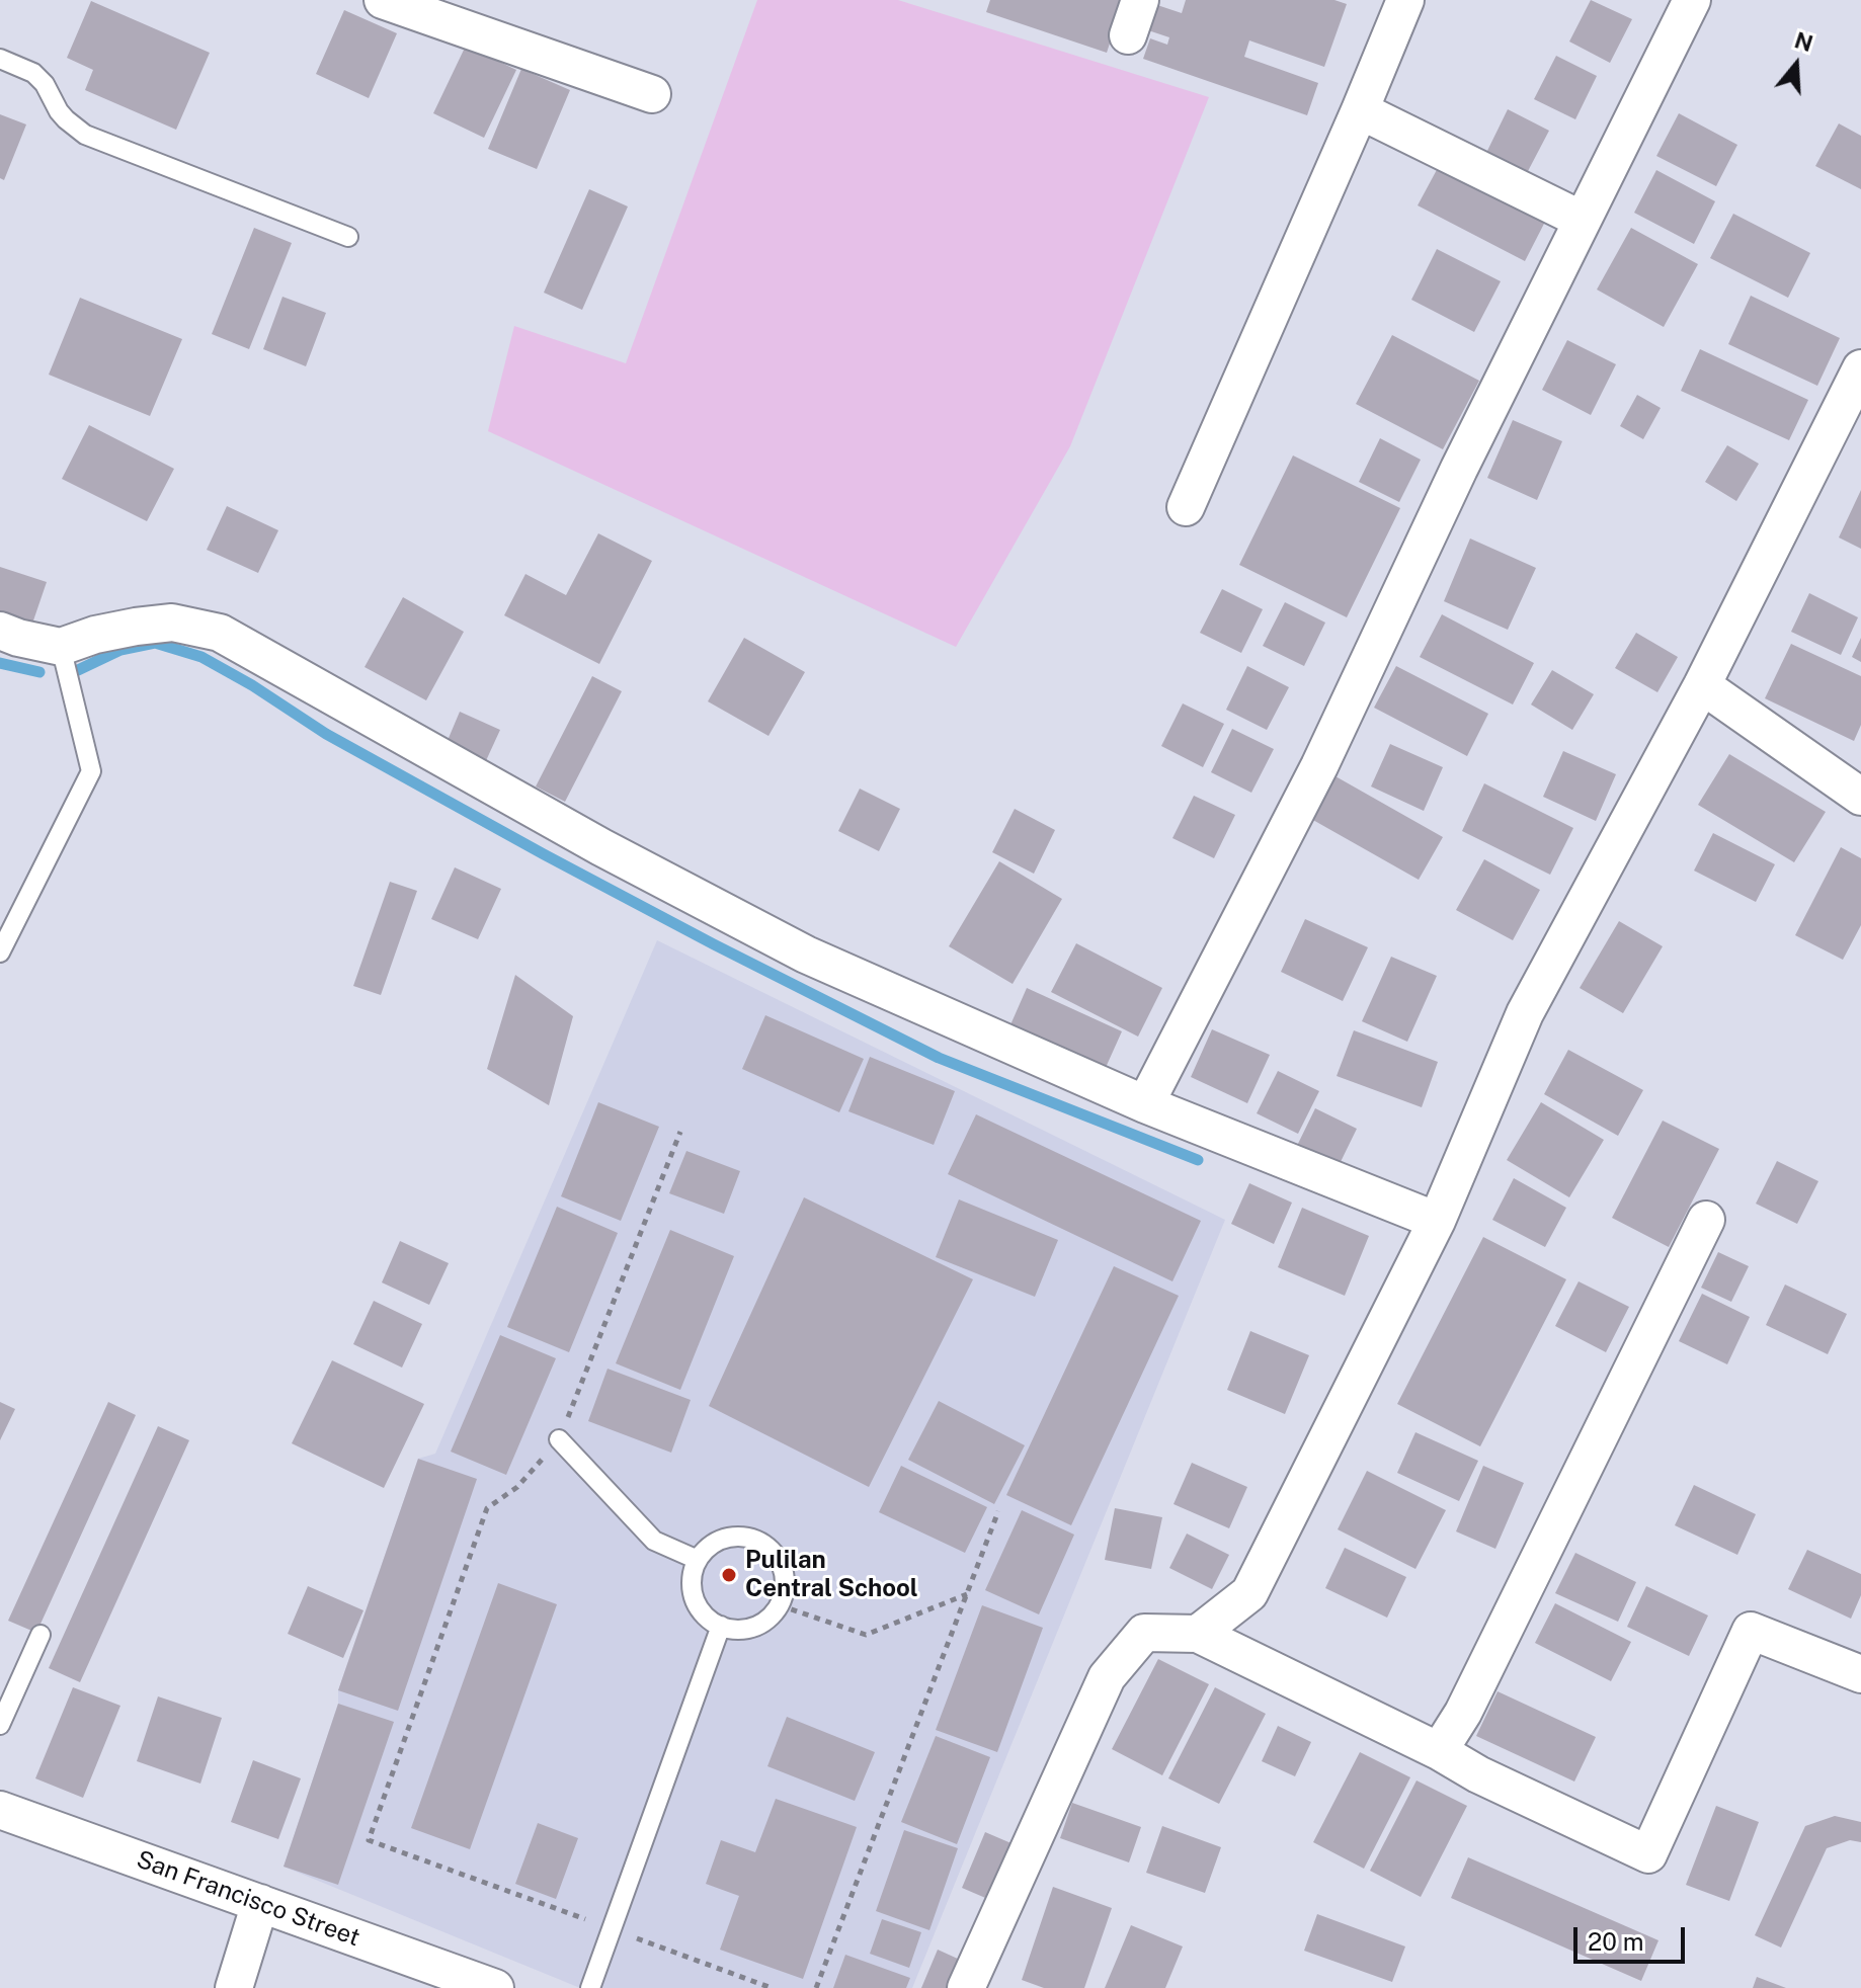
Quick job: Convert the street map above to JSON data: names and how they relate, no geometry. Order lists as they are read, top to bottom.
{
  "streets": {
    "street": ["San Francisco Street"]
  },
  "places": ["Pulilan Central School"],
  "scale_bar": "20 m",
  "north": "top"
}
